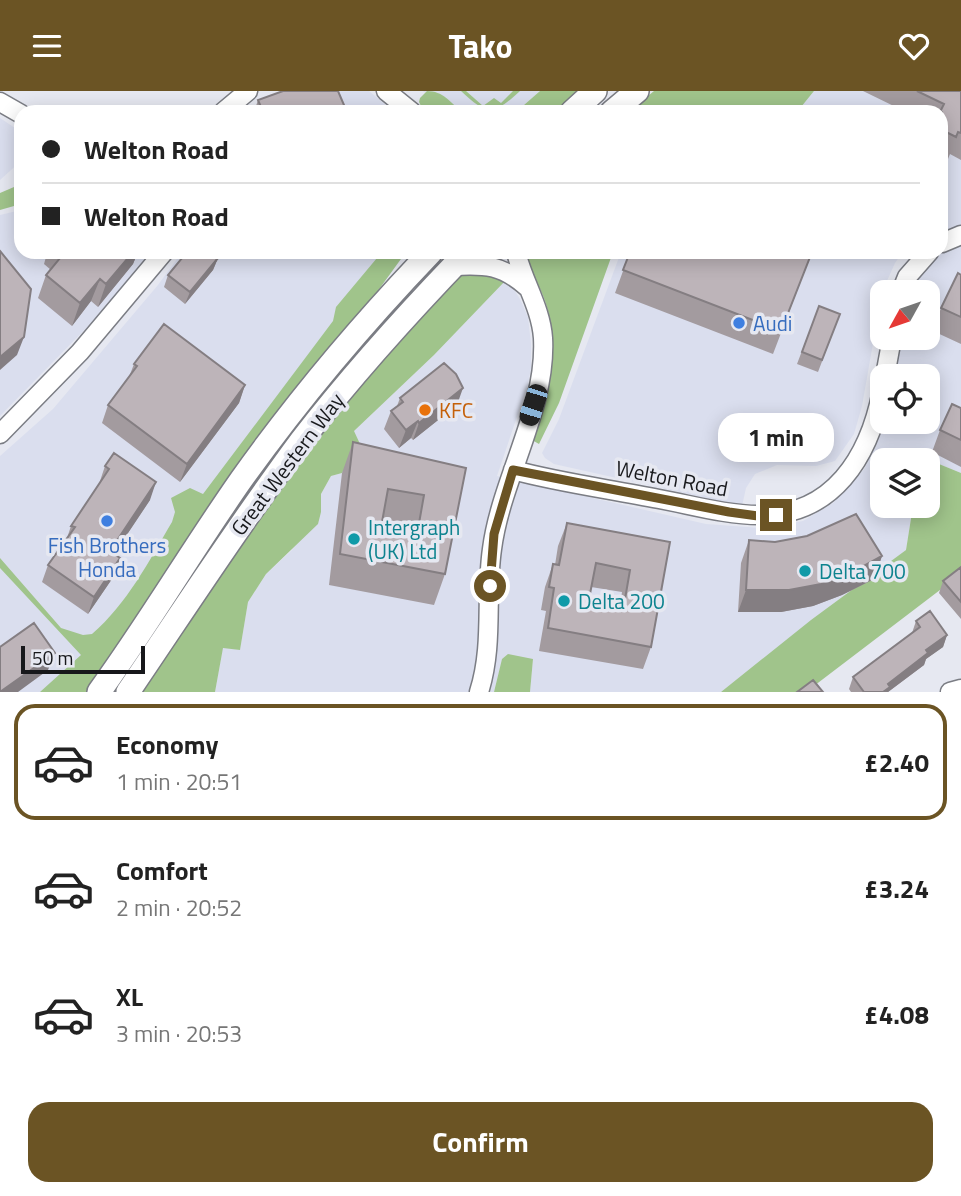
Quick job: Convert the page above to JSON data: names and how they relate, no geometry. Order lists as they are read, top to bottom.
{
  "streets": {
    "main road": ["Great Western Way"],
    "street": ["Welton Road"]
  },
  "places": [
    "Audi",
    "KFC",
    "Fish Brothers Honda",
    "Intergraph (UK) Ltd",
    "Delta 700",
    "Delta 200"
  ],
  "scale_bar": "50 m",
  "north": "bottom left",
  "page": {
    "header": "Tako",
    "banner": ["Welton Road", "Welton Road"],
    "bubble": "1 min",
    "scale": "50 m",
    "list": [
      {
        "name": "Economy",
        "note": "1 min · 20:51",
        "value": "£2.40"
      },
      {
        "name": "Comfort",
        "note": "2 min · 20:52",
        "value": "£3.24"
      },
      {
        "name": "XL",
        "note": "3 min · 20:53",
        "value": "£4.08"
      }
    ],
    "buttons": "Confirm"
  }
}
